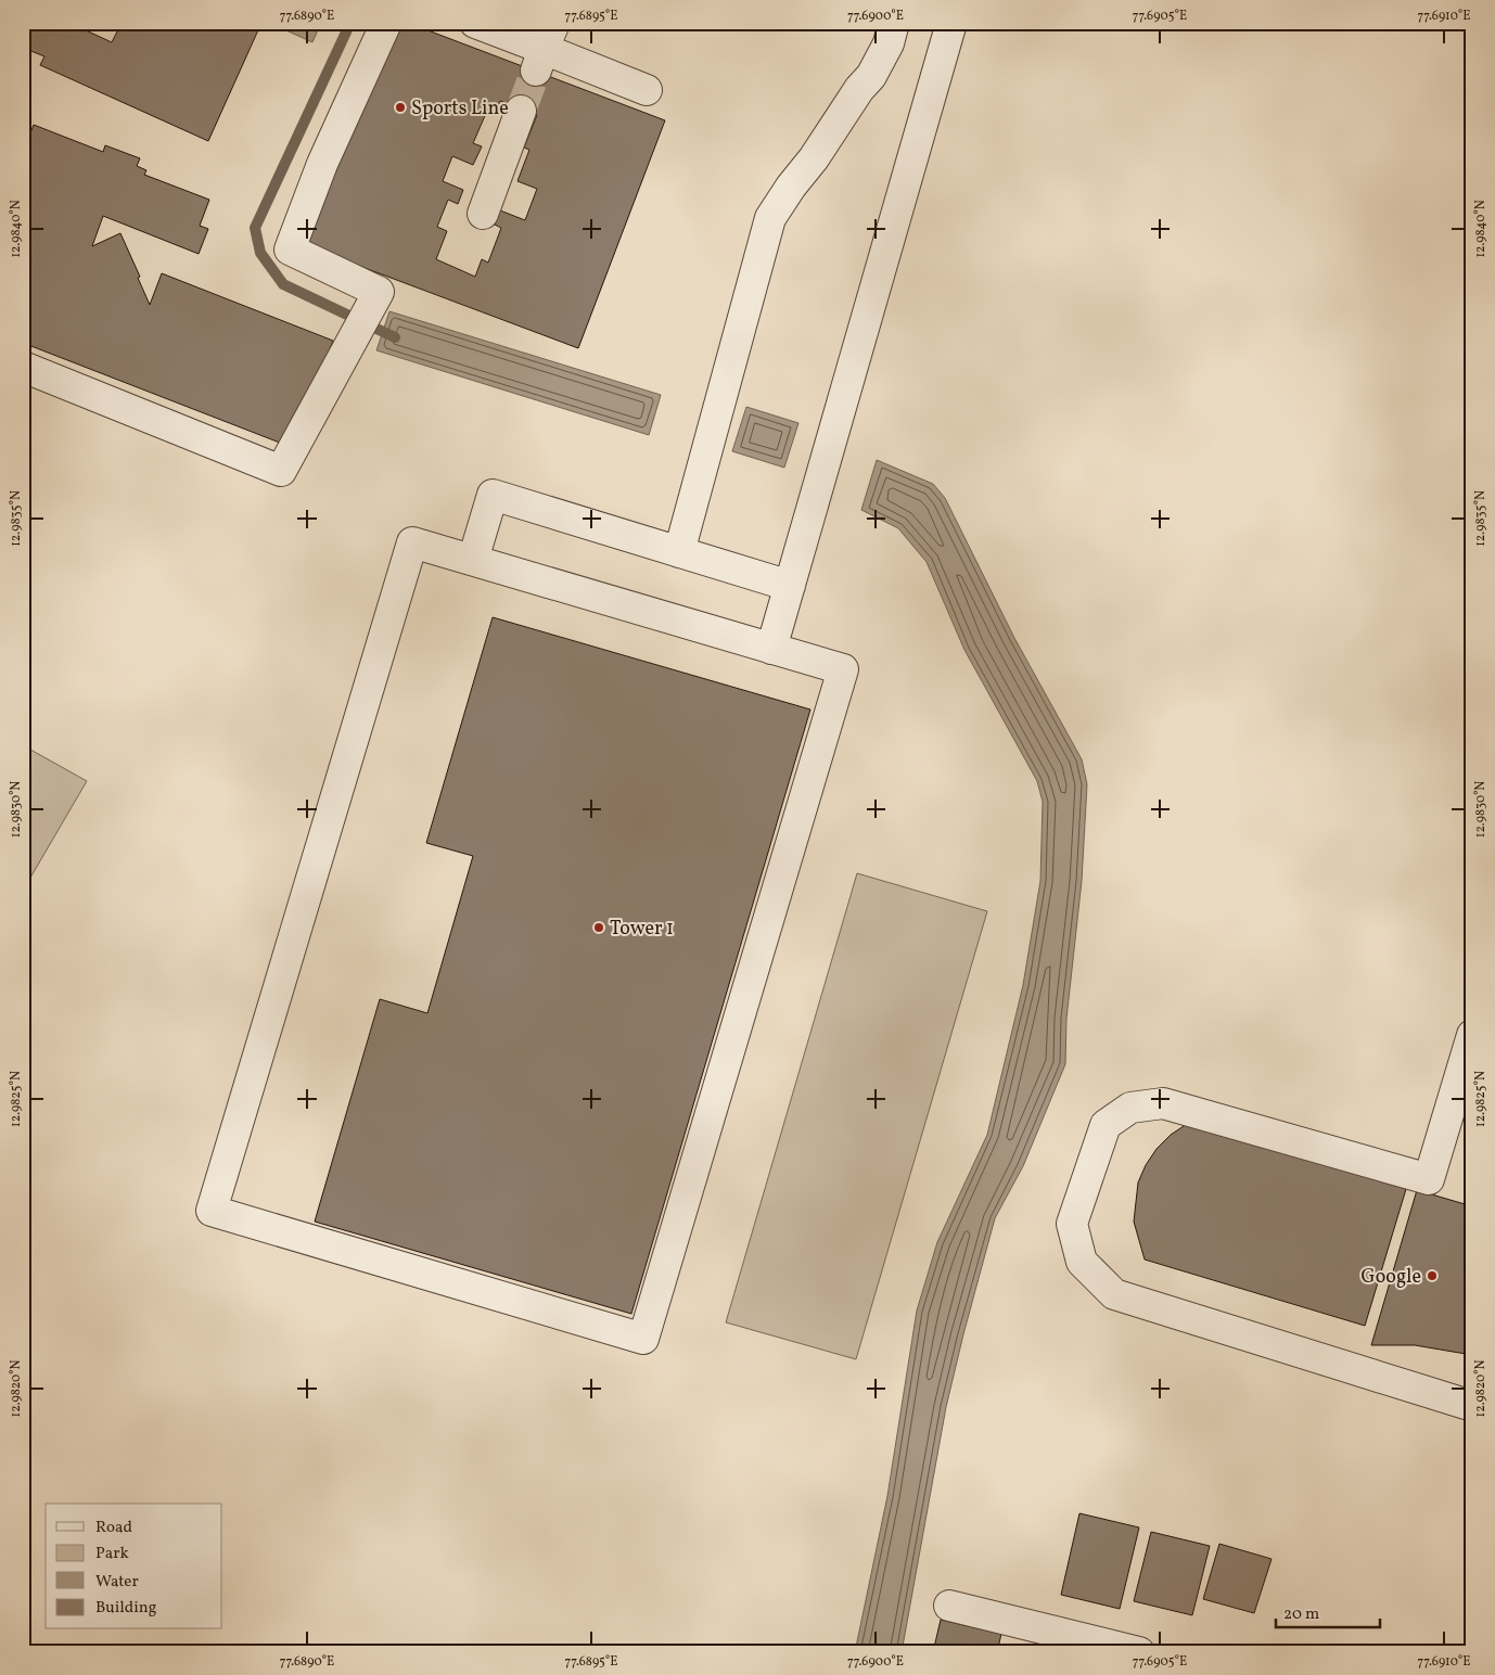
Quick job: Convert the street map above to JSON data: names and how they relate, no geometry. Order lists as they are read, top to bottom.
{
  "places": ["Sports Line", "Tower 1", "Google"],
  "legend": [
    "Road",
    "Park",
    "Water",
    "Building"
  ],
  "scale_bar": "20 m",
  "coordinates": [
    "77.6890°E",
    "77.6895°E",
    "77.6900°E",
    "77.6905°E",
    "77.6910°E",
    "12.9840°N",
    "12.9835°N",
    "12.9830°N",
    "12.9825°N",
    "12.9820°N"
  ]
}
